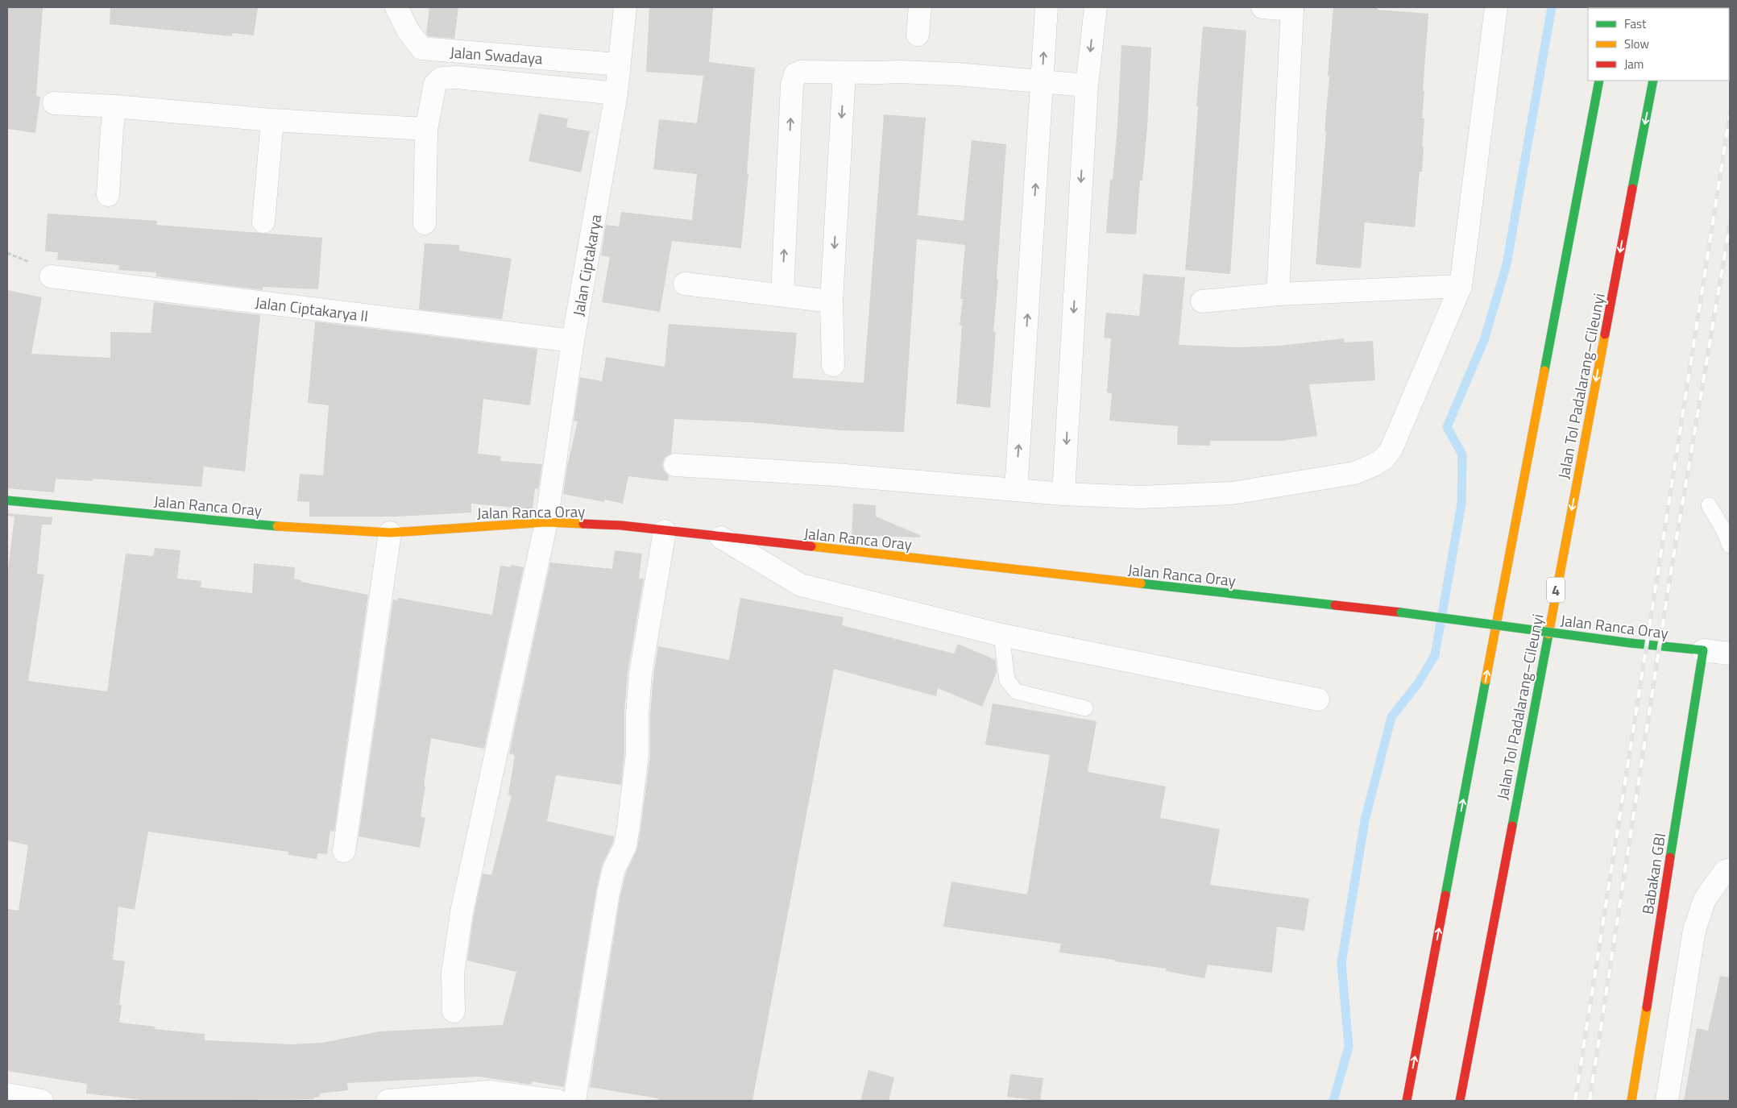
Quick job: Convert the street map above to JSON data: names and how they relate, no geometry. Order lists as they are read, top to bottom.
{
  "streets": {
    "main road": [
      "Jalan Tol Padalarang–Cileunyi",
      "Jalan Ranca Oray",
      "4",
      "Babakan GBI"
    ],
    "street": ["Jalan Swadaya", "Jalan Ciptakarya", "Jalan Ciptakarya II"]
  },
  "crossings": [
    ["Jalan Swadaya", "Jalan Ciptakarya"],
    ["Jalan Ciptakarya", "Jalan Ciptakarya II"],
    ["Jalan Ciptakarya", "Jalan Ranca Oray"],
    ["Jalan Ranca Oray", "Babakan GBI"]
  ],
  "legend": ["Fast", "Slow", "Jam"]
}
